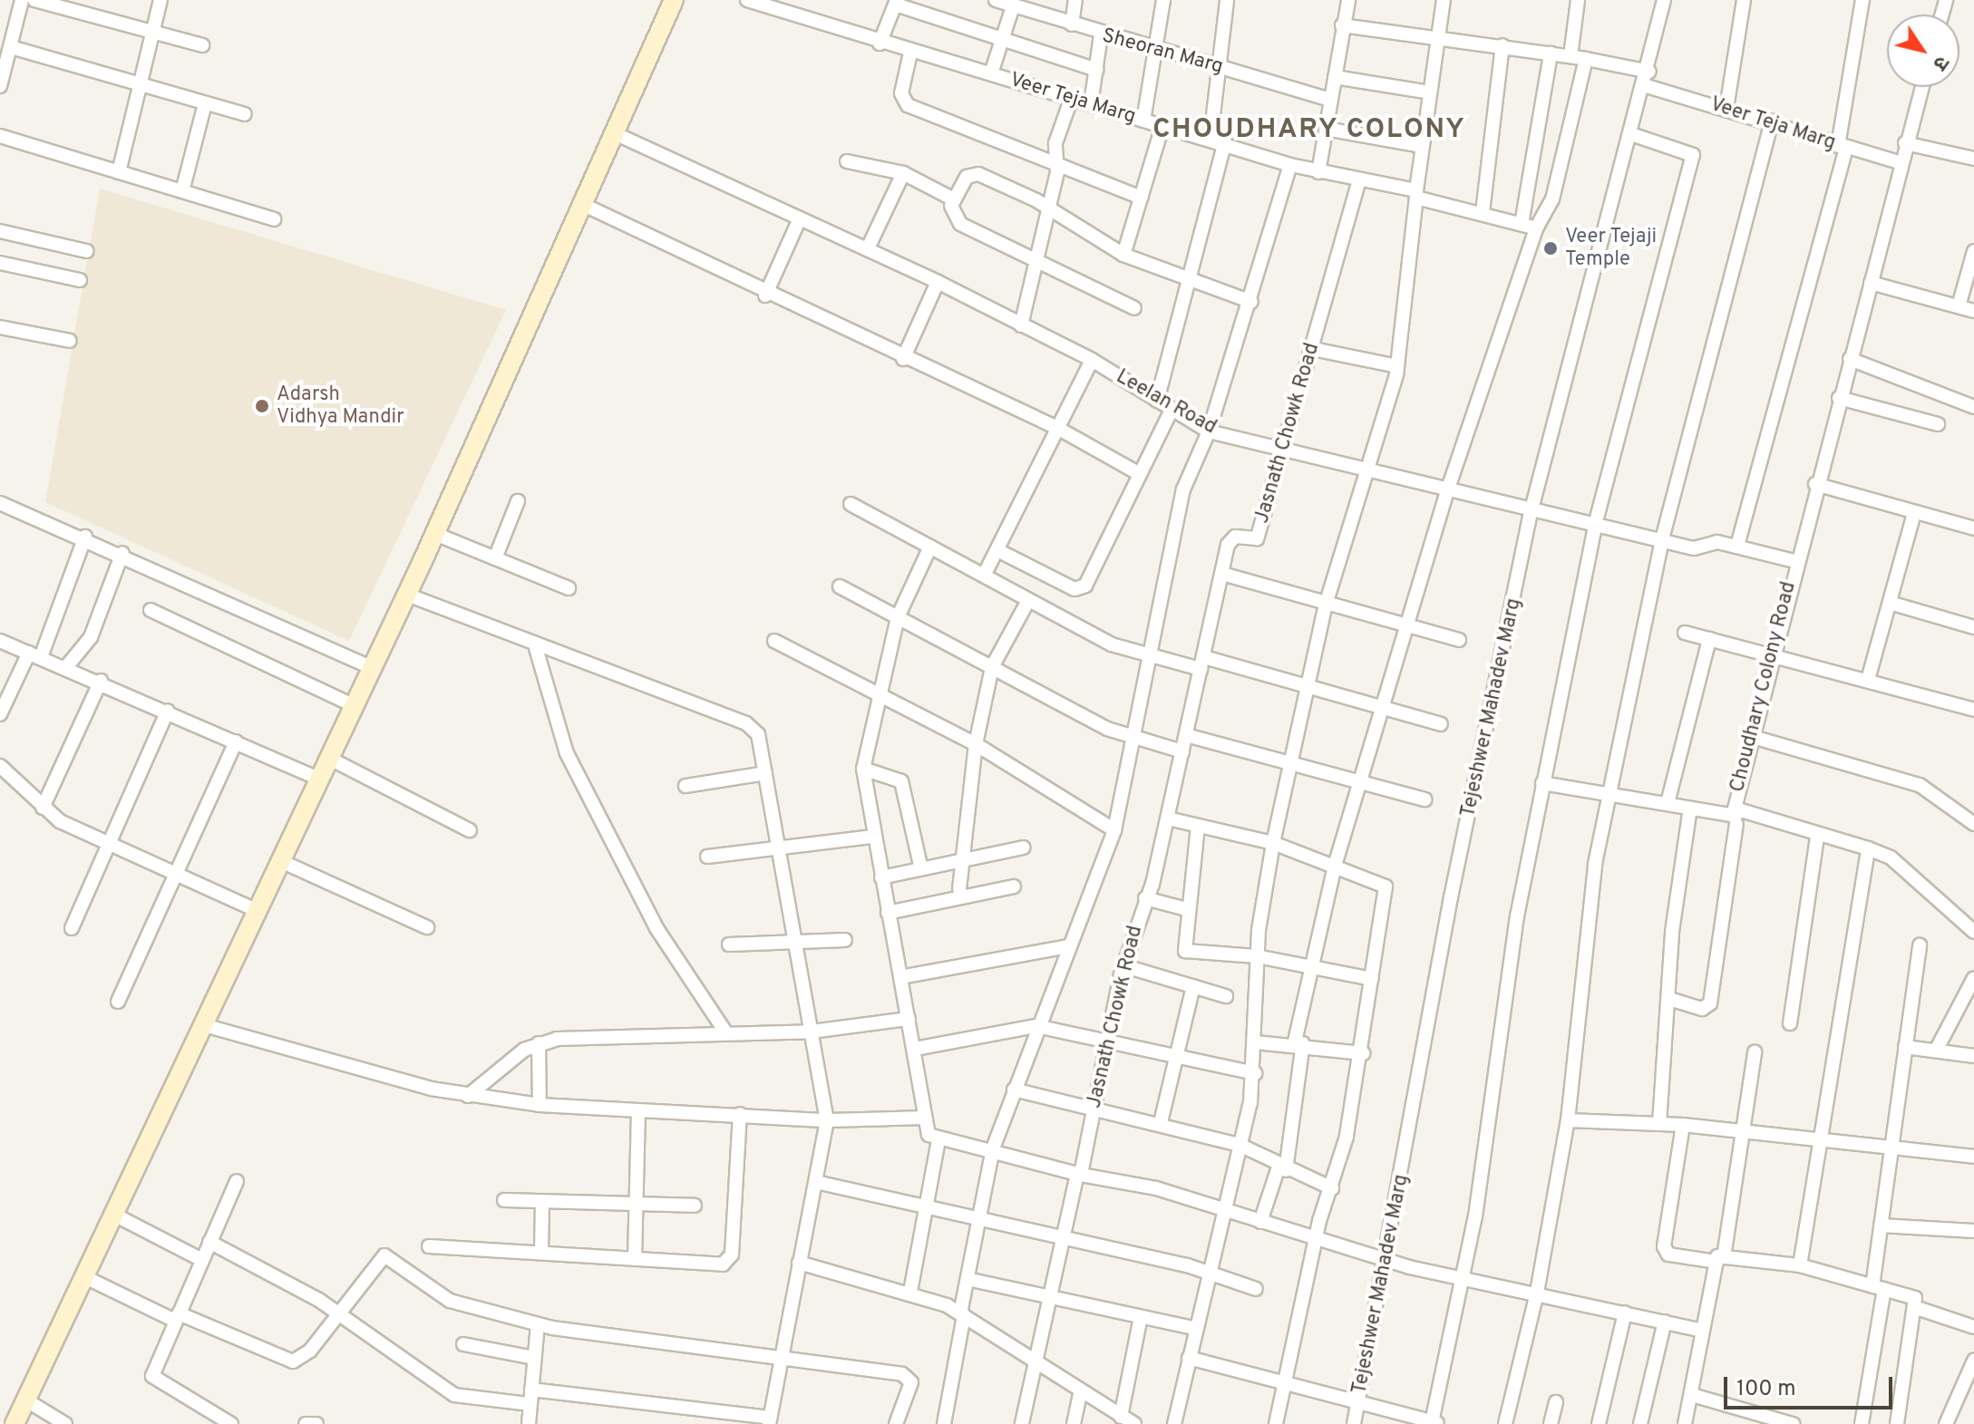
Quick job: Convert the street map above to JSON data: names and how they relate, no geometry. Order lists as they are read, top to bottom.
{
  "streets": {
    "street": [
      "Sheoran Marg",
      "Veer Teja Marg",
      "Leelan Road",
      "Jasnath Chowk Road",
      "Choudhary Colony Road",
      "Tejeshwer Mahadev Marg"
    ]
  },
  "crossings": [
    ["Veer Teja Marg", "Jasnath Chowk Road"],
    ["Veer Teja Marg", "Choudhary Colony Road"],
    ["Veer Teja Marg", "Tejeshwer Mahadev Marg"],
    ["Leelan Road", "Jasnath Chowk Road"],
    ["Leelan Road", "Choudhary Colony Road"],
    ["Leelan Road", "Tejeshwer Mahadev Marg"],
    ["Jasnath Chowk Road", "Tejeshwer Mahadev Marg"]
  ],
  "districts": ["CHOUDHARY COLONY"],
  "places": ["Veer Tejaji Temple", "Adarsh Vidhya Mandir"],
  "scale_bar": "100 m",
  "north": "bottom right"
}
